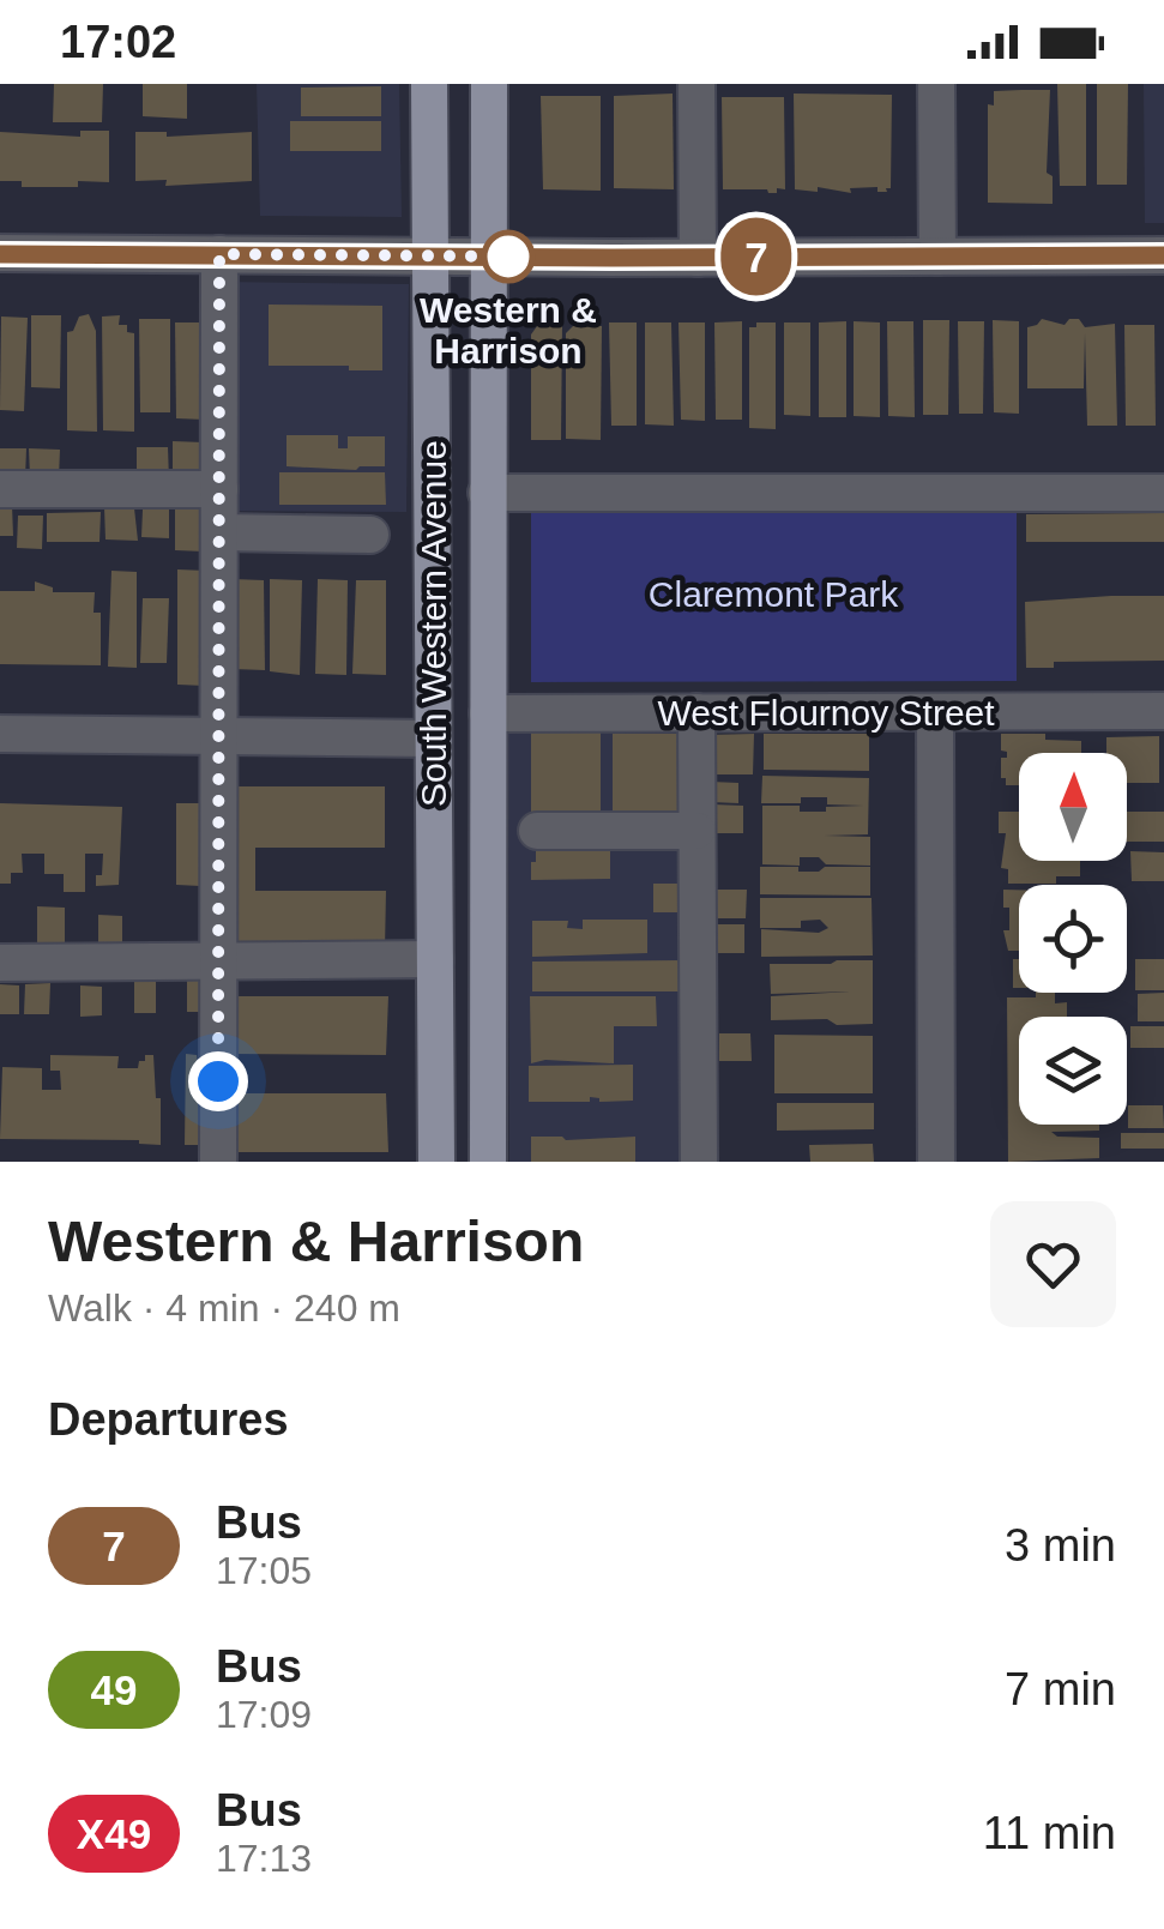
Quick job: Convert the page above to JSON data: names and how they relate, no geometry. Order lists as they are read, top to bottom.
{
  "streets": {
    "main road": ["South Western Avenue"],
    "street": ["West Flournoy Street"]
  },
  "crossings": [
    ["South Western Avenue", "West Flournoy Street"]
  ],
  "parks": ["Claremont Park"],
  "places": ["Western & Harrison"],
  "lines": ["bus line 7"],
  "north": "top",
  "page": {
    "status": "17:02",
    "on_map": "7",
    "heading": [
      ["Western & Harrison", "Walk · 4 min · 240 m"],
      "Departures"
    ],
    "list": [
      {
        "mark": "7",
        "name": "Bus",
        "note": "17:05",
        "value": "3 min"
      },
      {
        "mark": "49",
        "name": "Bus",
        "note": "17:09",
        "value": "7 min"
      },
      {
        "mark": "X49",
        "name": "Bus",
        "note": "17:13",
        "value": "11 min"
      }
    ]
  }
}
